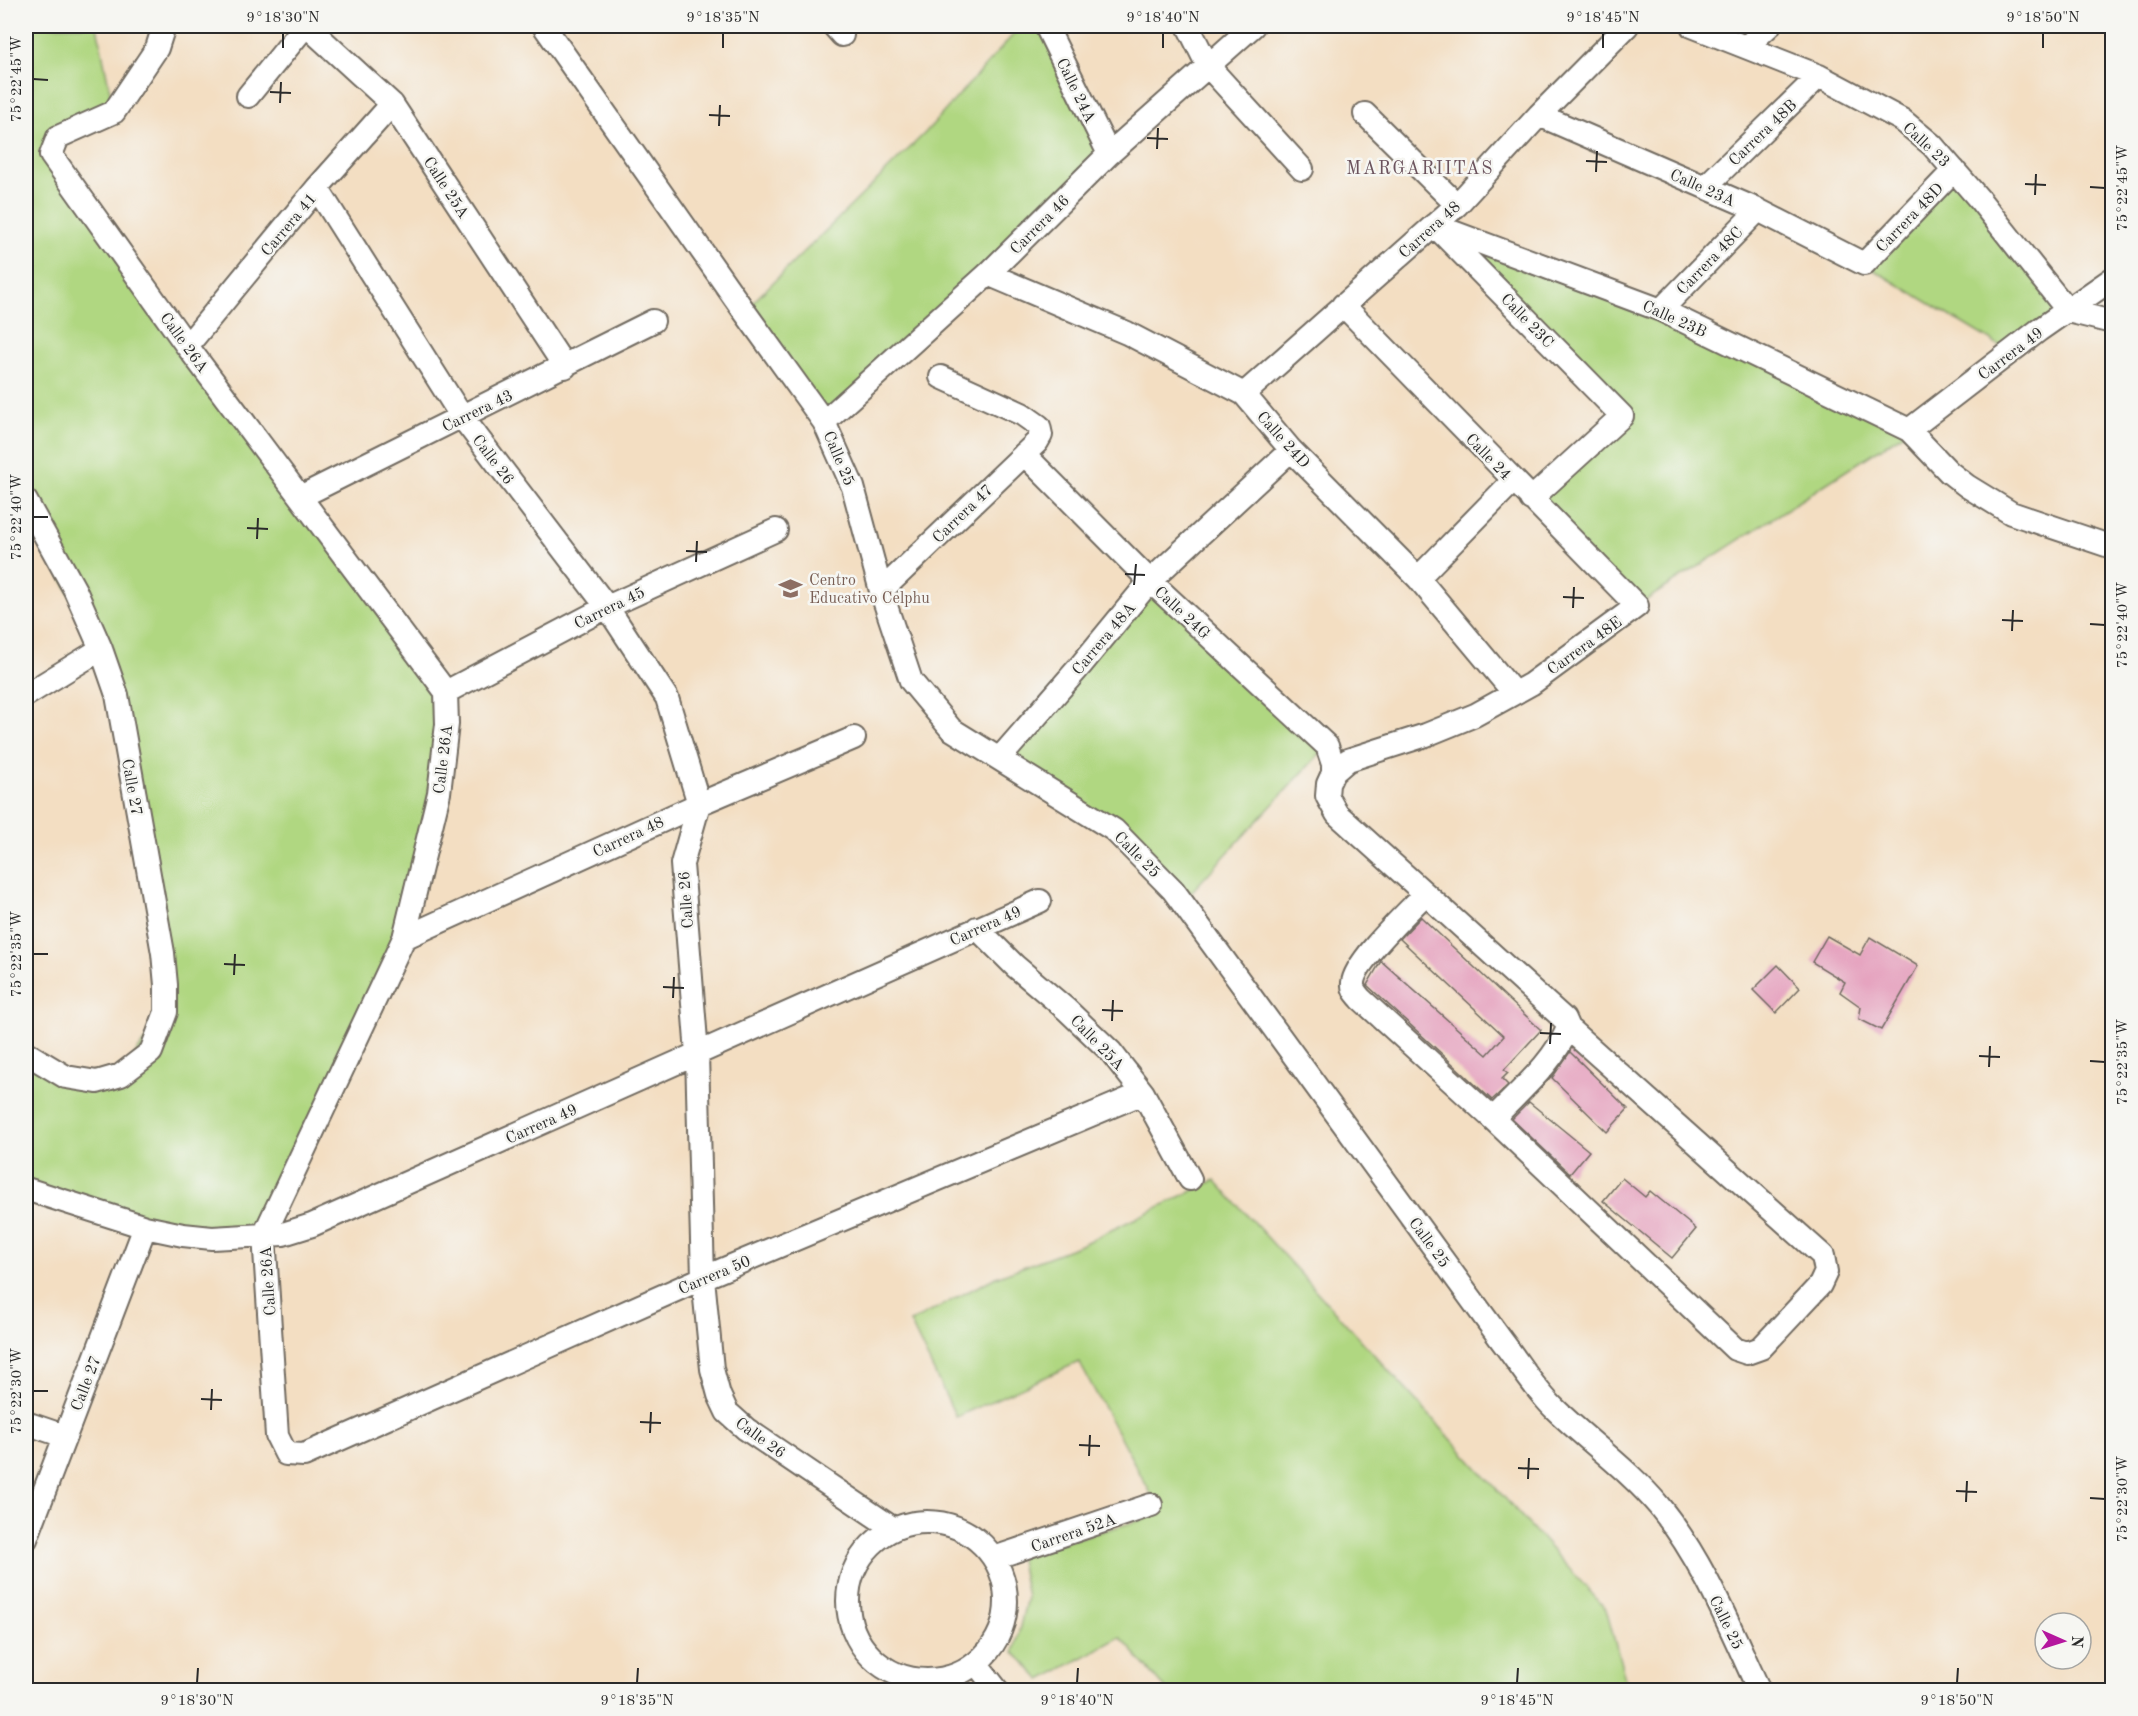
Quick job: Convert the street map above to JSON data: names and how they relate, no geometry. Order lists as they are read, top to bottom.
{
  "streets": {
    "street": [
      "Calle 24A",
      "Carrera 48B",
      "Calle 23",
      "Calle 25A",
      "Calle 23A",
      "Carrera 48D",
      "Carrera 41",
      "Carrera 46",
      "Carrera 48",
      "Carrera 48C",
      "Calle 23B",
      "Calle 23C",
      "Calle 26A",
      "Carrera 49",
      "Carrera 43",
      "Calle 24D",
      "Calle 24",
      "Calle 25",
      "Calle 26",
      "Carrera 47",
      "Carrera 45",
      "Calle 24G",
      "Carrera 48A",
      "Carrera 48E",
      "Calle 27",
      "Carrera 50",
      "Carrera 52A"
    ]
  },
  "crossings": [
    ["Calle 24A", "Carrera 46"],
    ["Carrera 48B", "Calle 23"],
    ["Carrera 48B", "Calle 23A"],
    ["Calle 23", "Carrera 48D"],
    ["Calle 23", "Carrera 49"],
    ["Calle 25A", "Carrera 41"],
    ["Calle 25A", "Carrera 49"],
    ["Calle 25A", "Carrera 43"],
    ["Calle 25A", "Carrera 50"],
    ["Calle 23A", "Carrera 48D"],
    ["Calle 23A", "Carrera 48"],
    ["Calle 23A", "Carrera 48C"],
    ["Carrera 41", "Calle 26A"],
    ["Carrera 41", "Calle 26"],
    ["Carrera 46", "Calle 24D"],
    ["Carrera 46", "Calle 25"],
    ["Carrera 48", "Calle 23B"],
    ["Carrera 48", "Calle 23C"],
    ["Carrera 48", "Calle 26A"],
    ["Carrera 48", "Calle 24D"],
    ["Carrera 48", "Calle 24"],
    ["Carrera 48", "Calle 26"],
    ["Carrera 48C", "Calle 23B"],
    ["Calle 23B", "Calle 23C"],
    ["Calle 23B", "Carrera 49"],
    ["Calle 23C", "Calle 24"],
    ["Calle 26A", "Carrera 49"],
    ["Calle 26A", "Carrera 43"],
    ["Calle 26A", "Carrera 45"],
    ["Calle 26A", "Carrera 50"],
    ["Carrera 49", "Calle 26"],
    ["Carrera 49", "Calle 27"],
    ["Carrera 43", "Calle 26"],
    ["Calle 24D", "Carrera 48A"],
    ["Calle 24D", "Carrera 48E"],
    ["Calle 24", "Carrera 48E"],
    ["Calle 25", "Carrera 47"],
    ["Calle 25", "Carrera 48A"],
    ["Calle 26", "Carrera 45"],
    ["Calle 26", "Carrera 50"],
    ["Calle 26", "Carrera 52A"],
    ["Carrera 47", "Calle 24G"],
    ["Calle 24G", "Carrera 48A"],
    ["Calle 24G", "Carrera 48E"]
  ],
  "districts": ["MARGARIITAS"],
  "places": {
    "school or university": ["Centro Educativo Celphu"]
  },
  "north": "right",
  "coordinates": [
    "9°18'30\"N",
    "9°18'35\"N",
    "9°18'40\"N",
    "9°18'45\"N",
    "9°18'50\"N",
    "75°22'45\"W",
    "75°22'40\"W",
    "75°22'35\"W",
    "75°22'30\"W"
  ]
}
